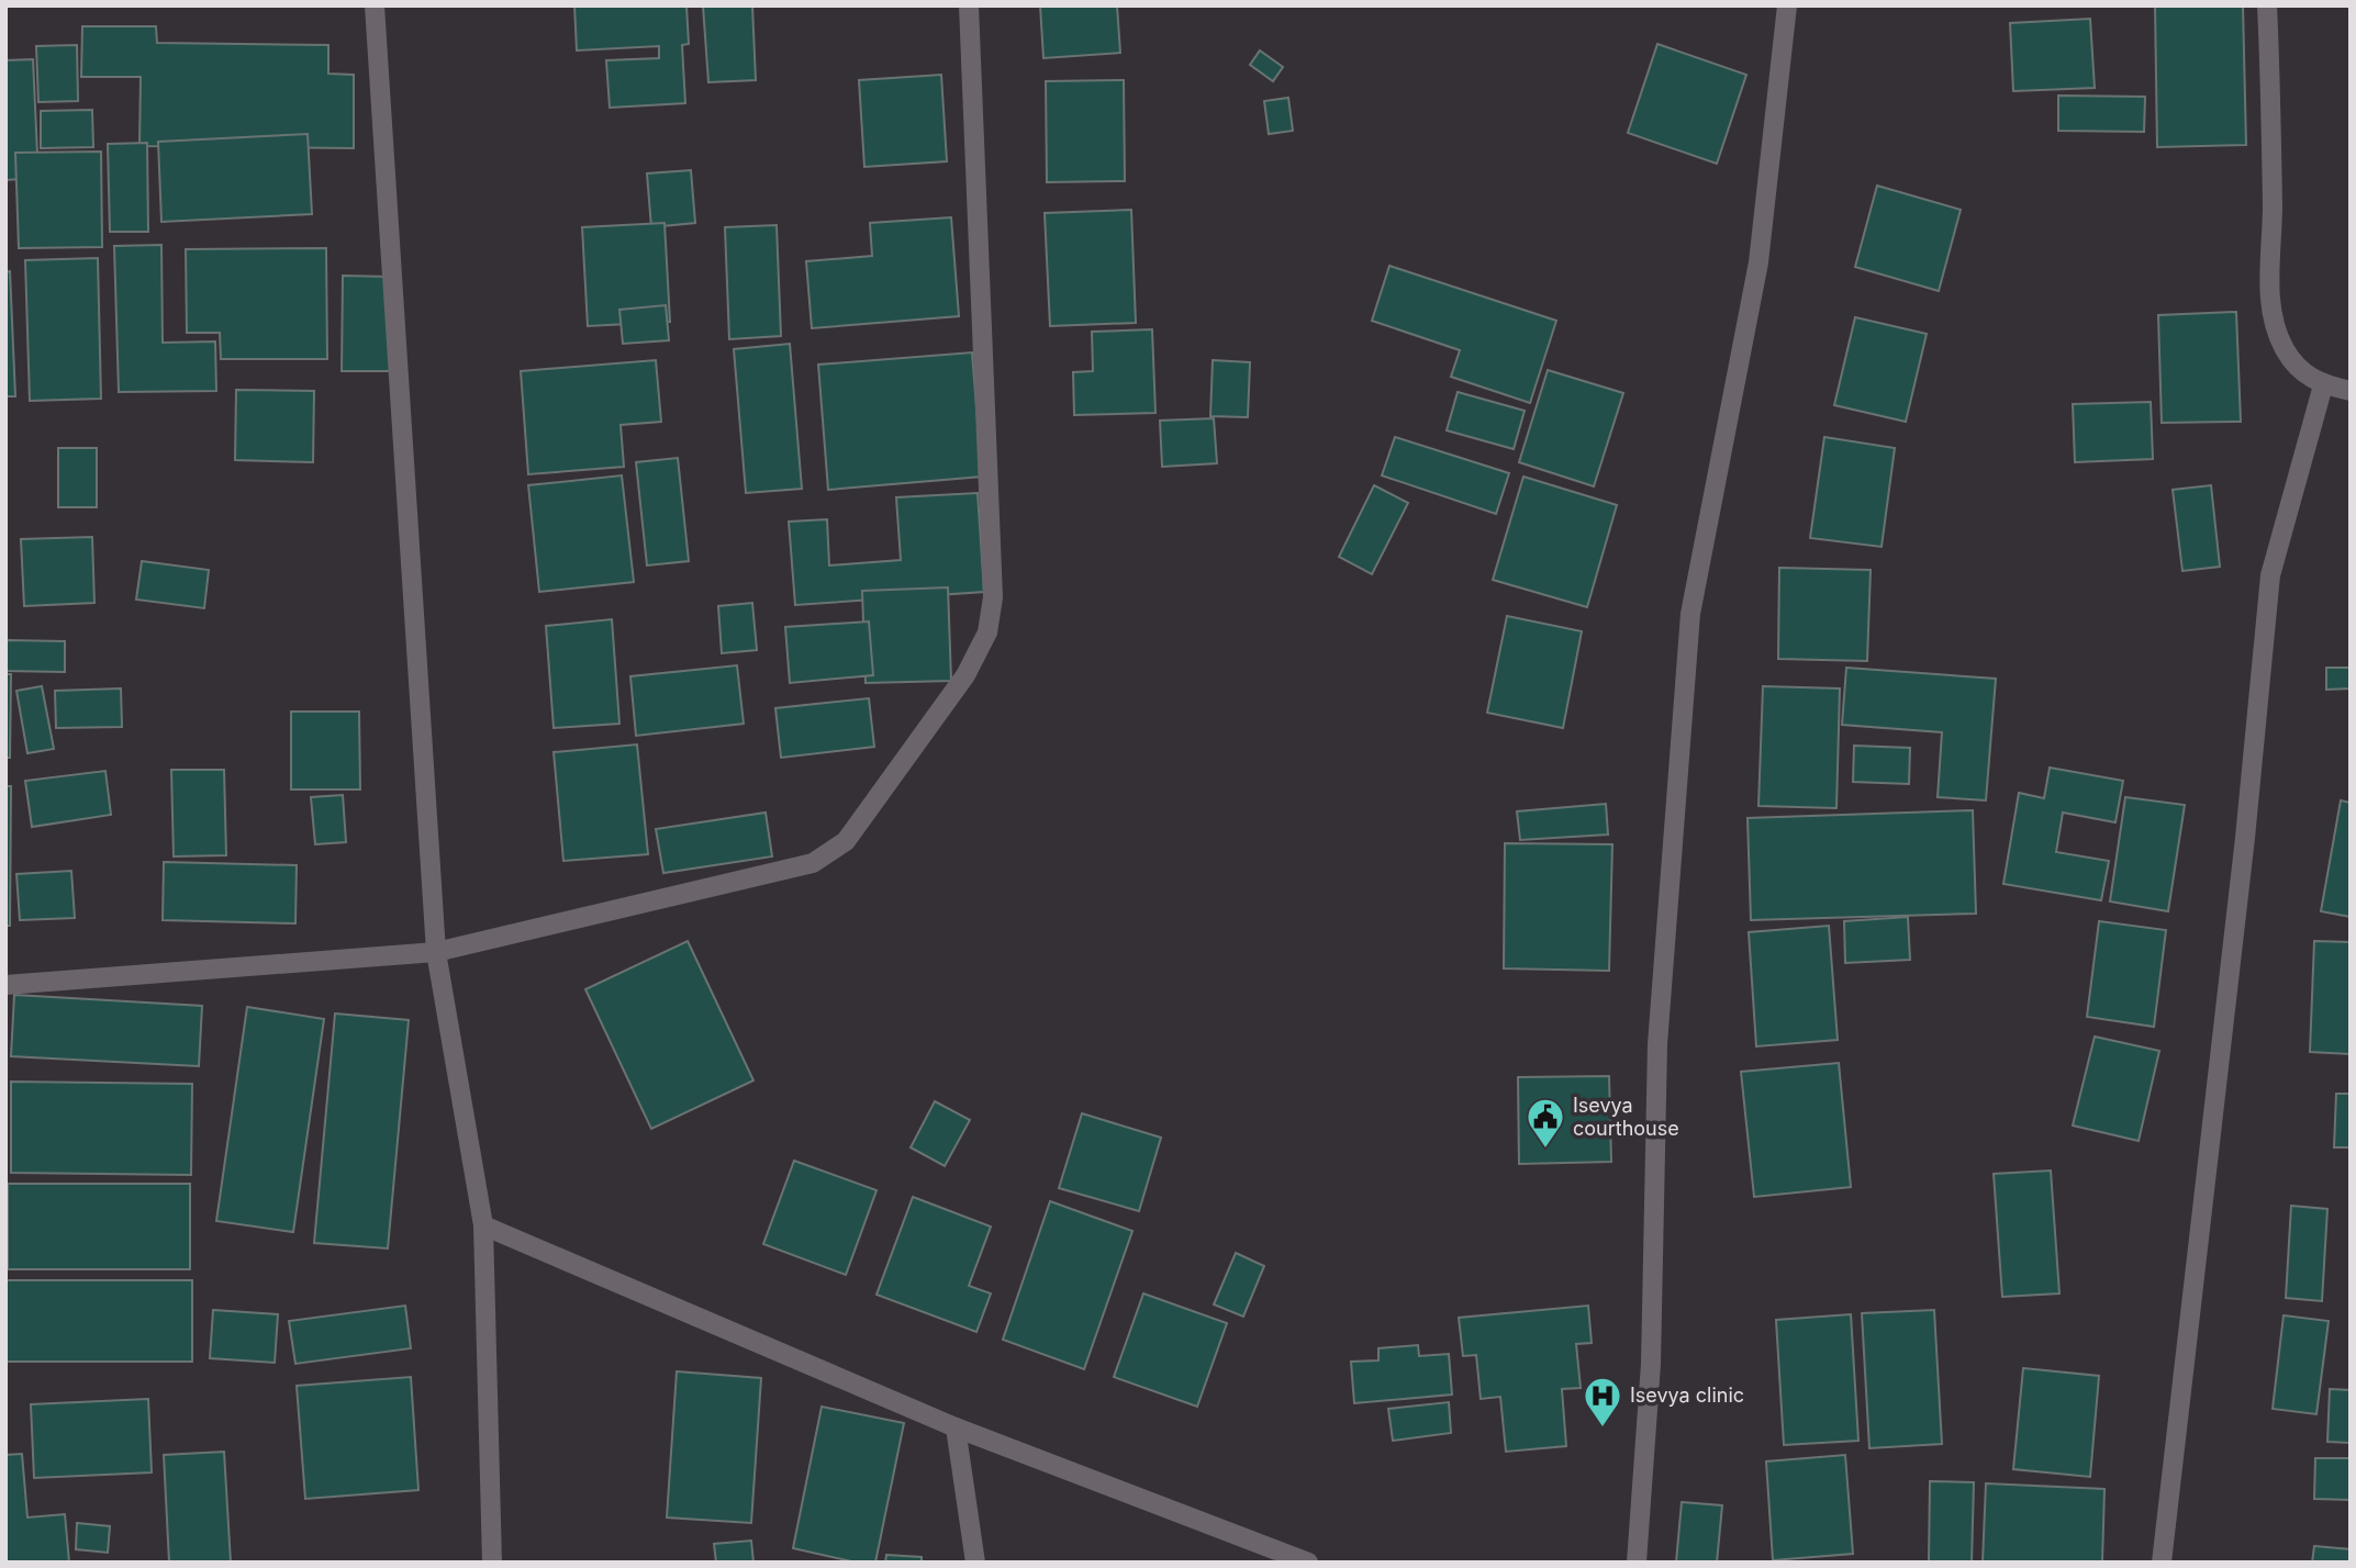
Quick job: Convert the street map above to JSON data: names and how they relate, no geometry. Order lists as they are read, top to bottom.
{
  "places": {
    "public building": ["Isevya courthouse"],
    "hospital": ["Isevya clinic"]
  }
}
